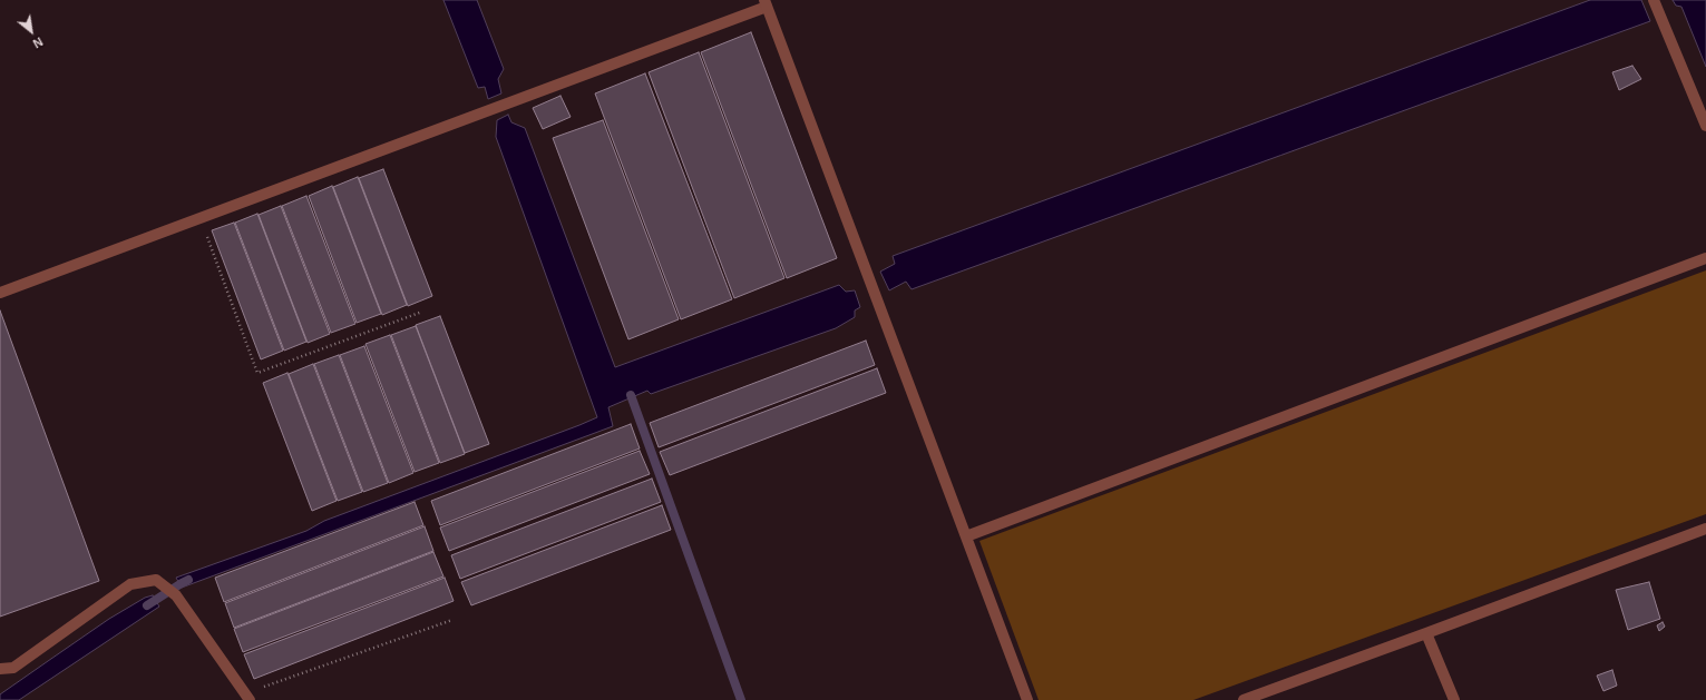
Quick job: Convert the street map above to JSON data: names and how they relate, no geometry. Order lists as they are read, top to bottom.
{
  "north": "bottom right"
}
